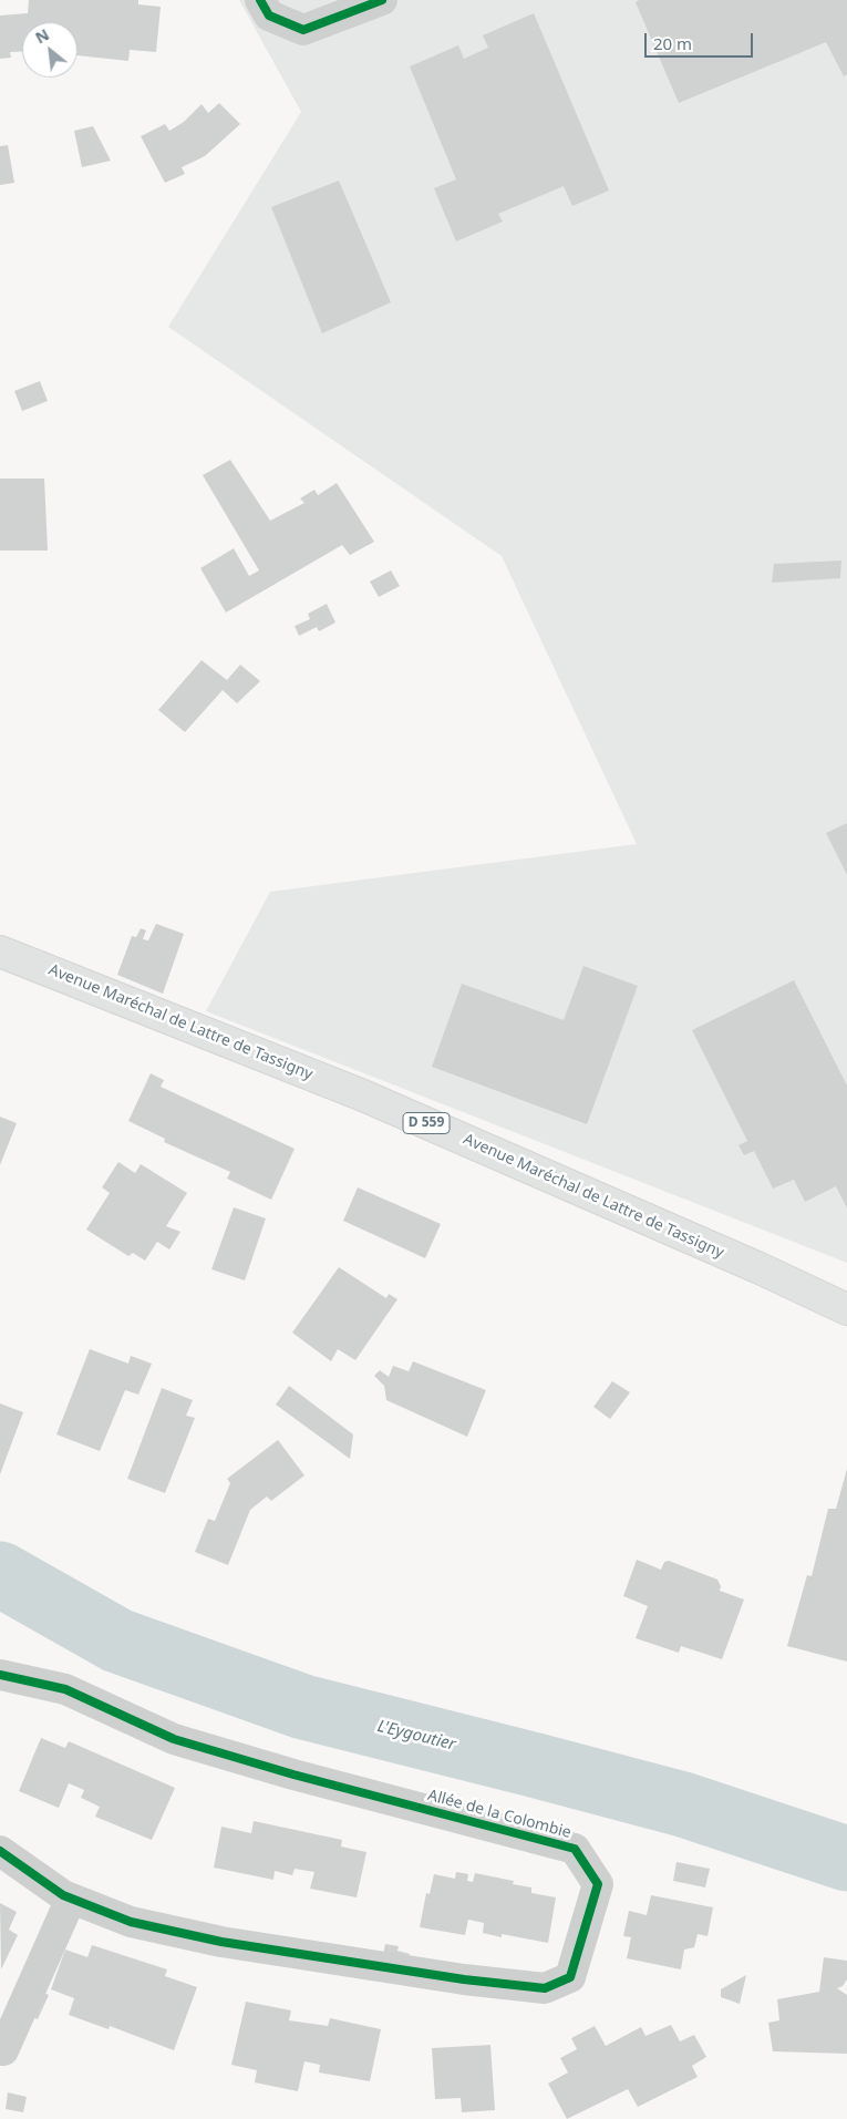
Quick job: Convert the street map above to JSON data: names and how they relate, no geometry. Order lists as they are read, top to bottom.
{
  "streets": {
    "main road": ["Avenue Maréchal de Lattre de Tassigny", "D 559"],
    "street": ["Allée de la Colombie"]
  },
  "water": ["L'Eygoutier"],
  "scale_bar": "20 m",
  "north": "top left"
}
